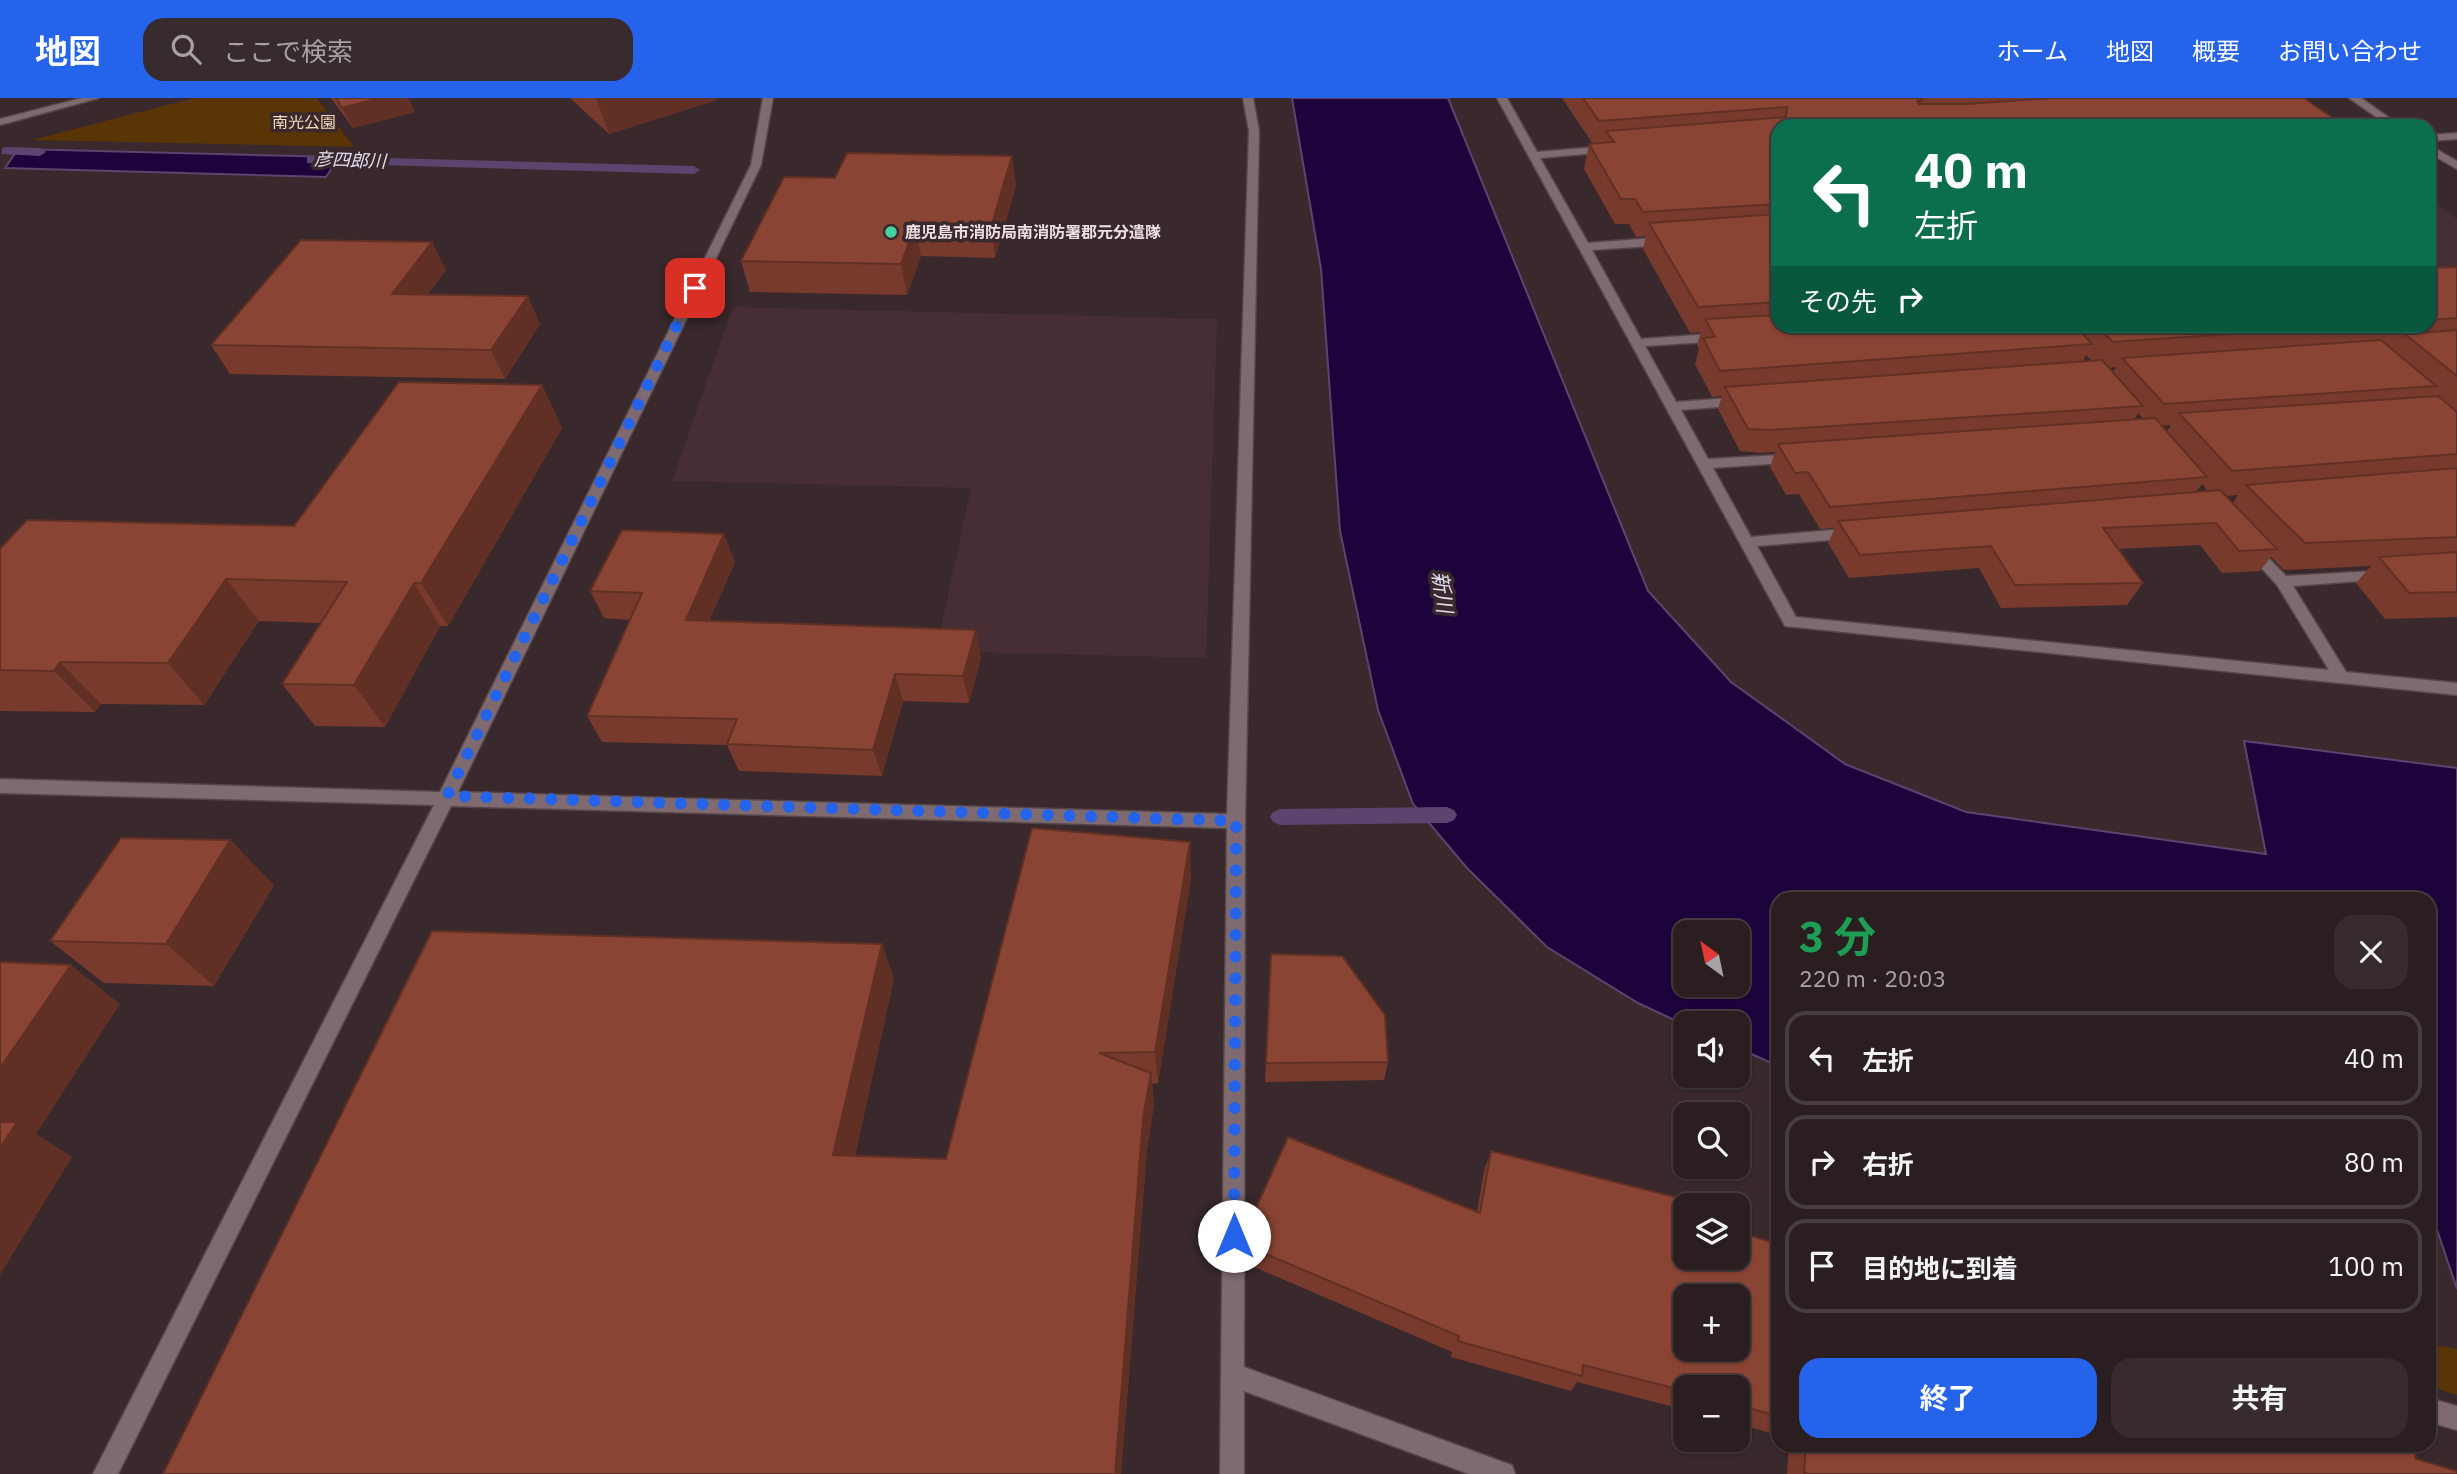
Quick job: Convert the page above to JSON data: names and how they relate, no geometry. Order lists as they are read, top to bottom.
{
  "water": ["彦四郎川", "新川"],
  "parks": ["南光公園"],
  "places": ["鹿児島市消防局南消防署郡元分遣隊"],
  "north": "top left",
  "page": {
    "header": "地図",
    "search": "ここで検索",
    "nav": [
      "ホーム",
      "地図",
      "概要",
      "お問い合わせ"
    ],
    "turn": ["40 m", "左折"],
    "then": "その先",
    "heading": ["3 分", "220 m · 20:03"],
    "map_buttons": ["+", "−"],
    "list": [
      {
        "name": "左折",
        "value": "40 m"
      },
      {
        "name": "右折",
        "value": "80 m"
      },
      {
        "name": "目的地に到着",
        "value": "100 m"
      }
    ],
    "buttons": ["終了", "共有"]
  }
}
